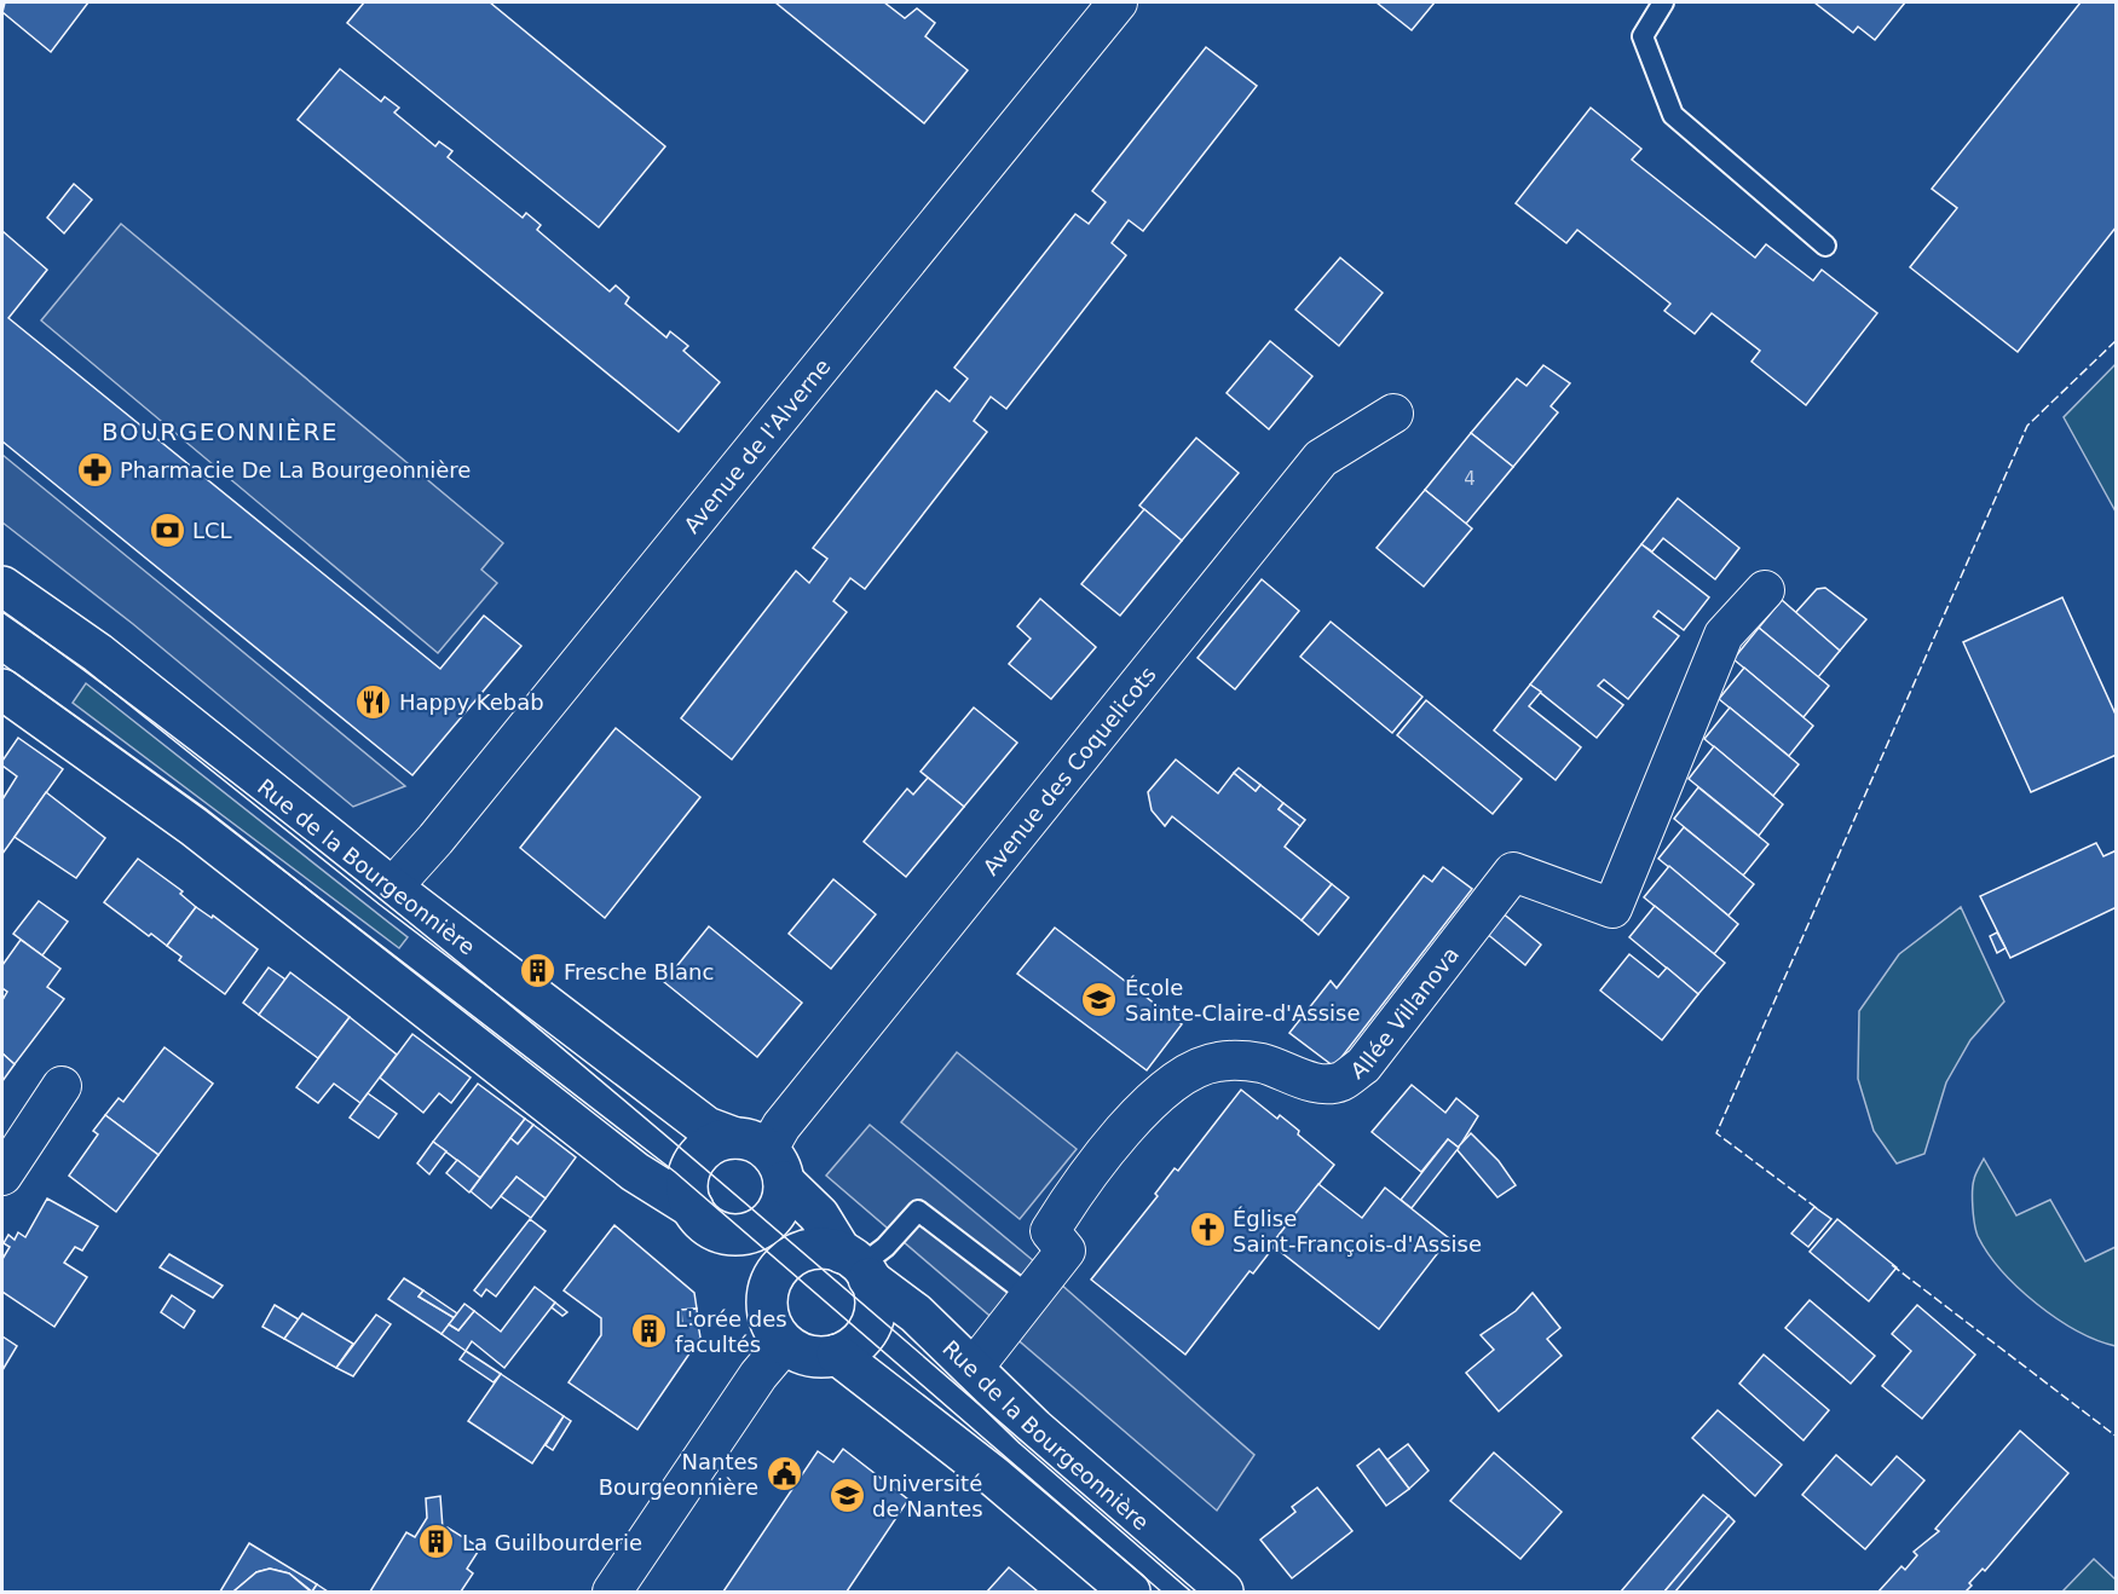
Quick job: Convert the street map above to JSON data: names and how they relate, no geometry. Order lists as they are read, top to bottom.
{
  "streets": {
    "street": [
      "Avenue de l'Alverne",
      "Avenue des Coquelicots",
      "Rue de la Bourgeonnière",
      "Allée Villanova"
    ]
  },
  "crossings": [
    ["Avenue de l'Alverne", "Rue de la Bourgeonnière"],
    ["Avenue des Coquelicots", "Rue de la Bourgeonnière"],
    ["Rue de la Bourgeonnière", "Allée Villanova"]
  ],
  "districts": ["BOURGEONNIÈRE"],
  "places": {
    "pharmacy": ["Pharmacie De La Bourgeonnière"],
    "bank": ["LCL"],
    "restaurant": ["Happy Kebab"],
    "building": ["Fresche Blanc", "L'orée des facultés", "La Guilbourderie"],
    "school or university": ["École Sainte-Claire-d'Assise", "Université de Nantes"],
    "church": ["Église Saint-François-d'Assise"],
    "public building": ["Nantes Bourgeonnière"]
  },
  "house_numbers": ["4"]
}
